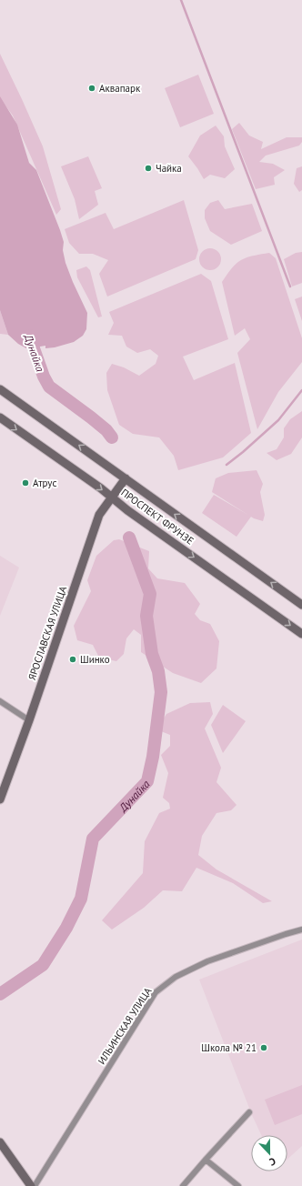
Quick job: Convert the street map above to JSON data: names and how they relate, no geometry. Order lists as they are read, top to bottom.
{
  "streets": {
    "main road": ["ПРОСПЕКТ ФРУНЗЕ", "ЯРОСЛАВСКАЯ УЛИЦА"],
    "street": ["ИЛЬИНСКАЯ УЛИЦА"]
  },
  "crossings": [
    ["ПРОСПЕКТ ФРУНЗЕ", "ЯРОСЛАВСКАЯ УЛИЦА"]
  ],
  "water": ["Дунайка"],
  "places": [
    "Аквапарк",
    "Чайка",
    "Атрус",
    "Шинко",
    "Школа № 21"
  ],
  "north": "bottom"
}
